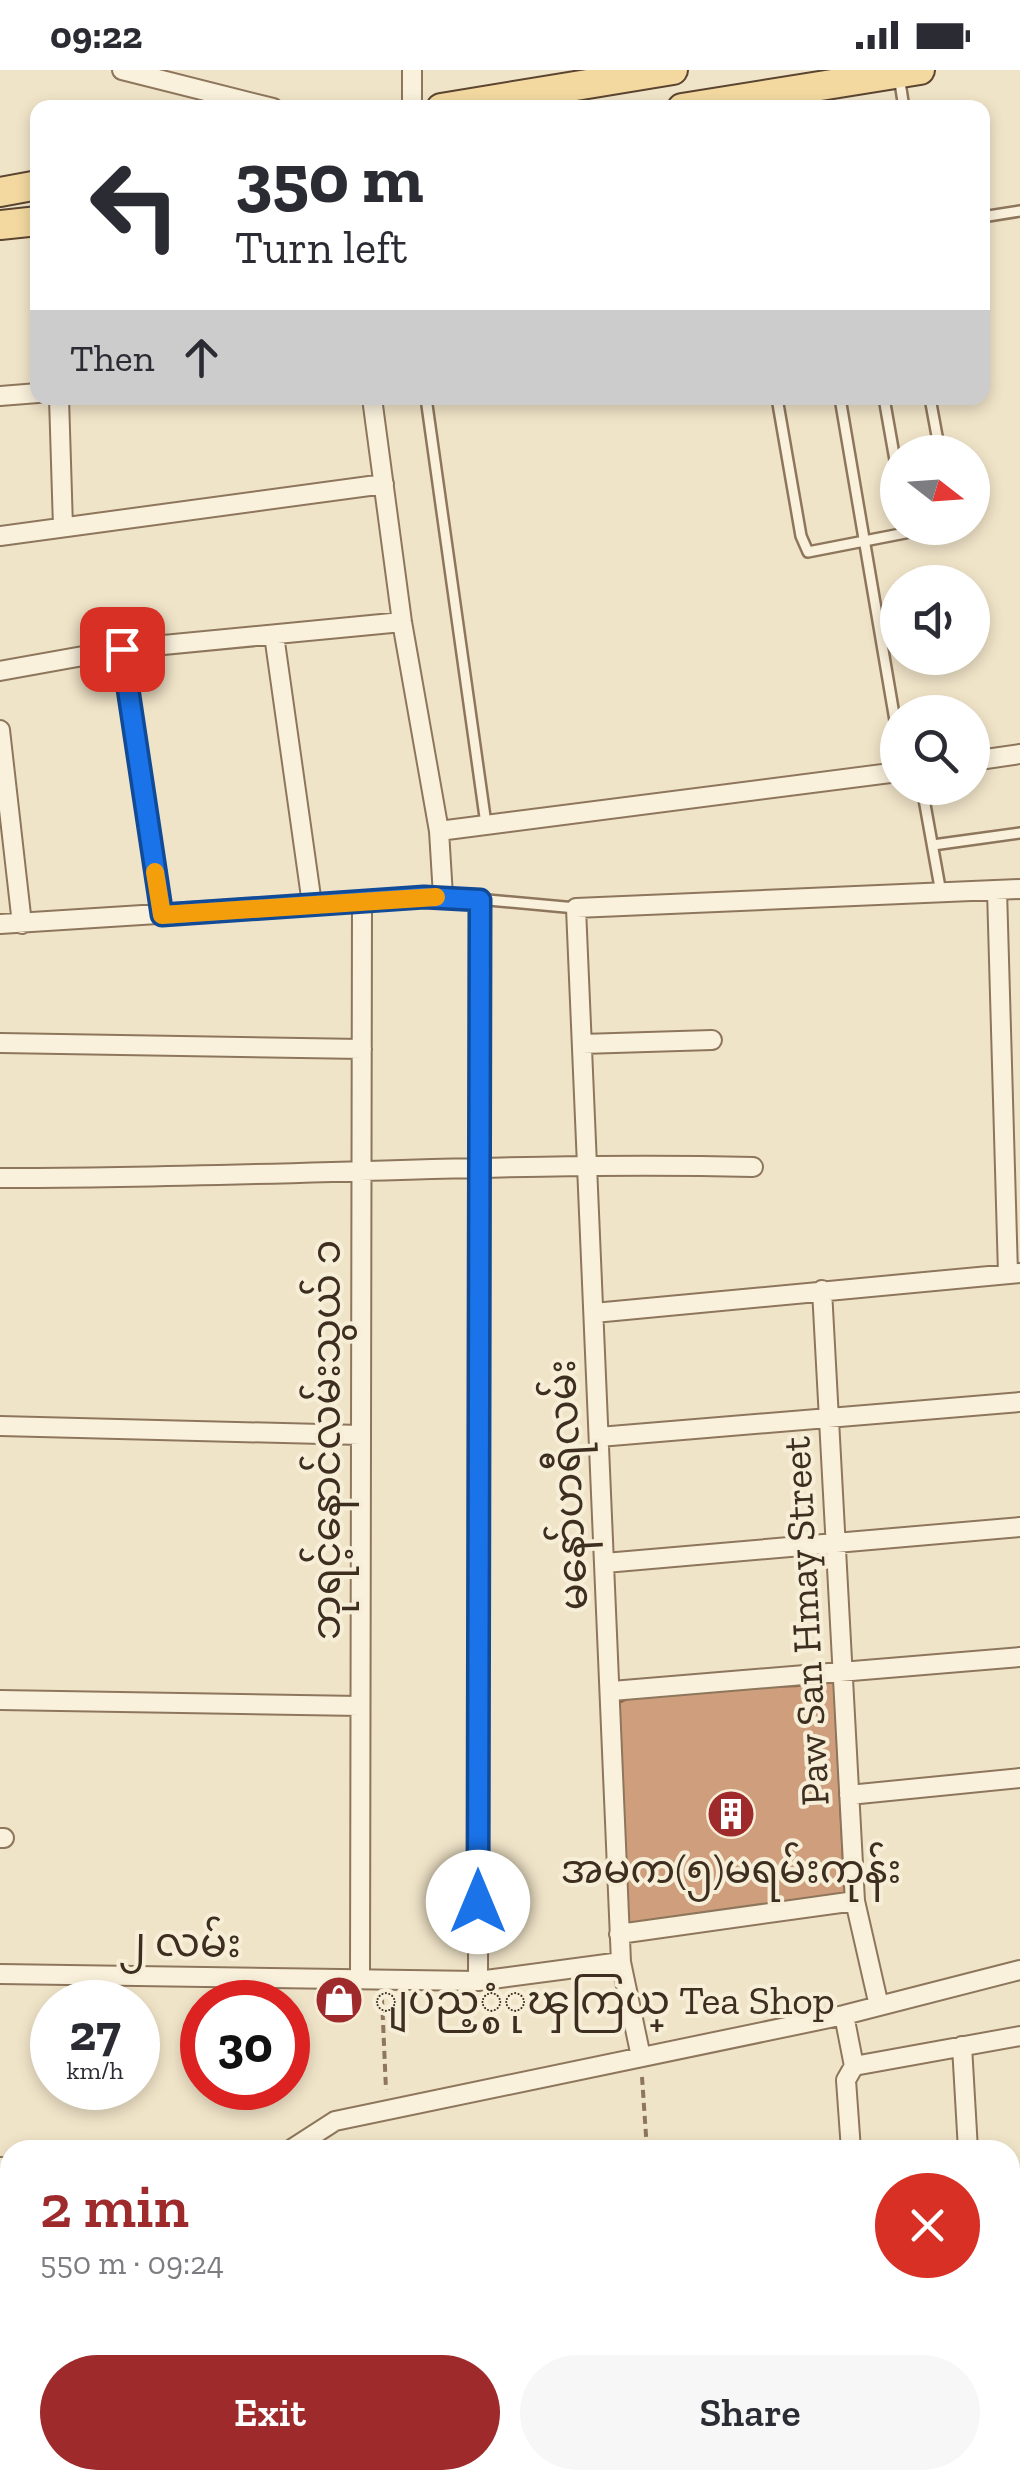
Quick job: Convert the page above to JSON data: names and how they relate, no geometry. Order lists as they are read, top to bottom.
{
  "streets": {
    "street": [
      "ဘုရင့်နောင်လမ်းသွယ် ၁",
      "မနော်ဟရီလမ်း",
      "Paw San Hmay Street",
      "၂ လမ်း"
    ]
  },
  "crossings": [
    ["ဘုရင့်နောင်လမ်းသွယ် ၁", "၂ လမ်း"],
    ["မနော်ဟရီလမ်း", "၂ လမ်း"]
  ],
  "places": {
    "building": ["အမက(၅)မရမ်းကုန်း"],
    "shop": ["ျပည့္စံုၾကြယ္ Tea Shop"]
  },
  "north": "right",
  "page": {
    "status": "09:22",
    "turn": ["350 m", "Turn left"],
    "then": "Then",
    "speed": "27 km/h",
    "limit": "30",
    "heading": ["2 min", "550 m · 09:24"],
    "buttons": ["Exit", "Share"]
  }
}
